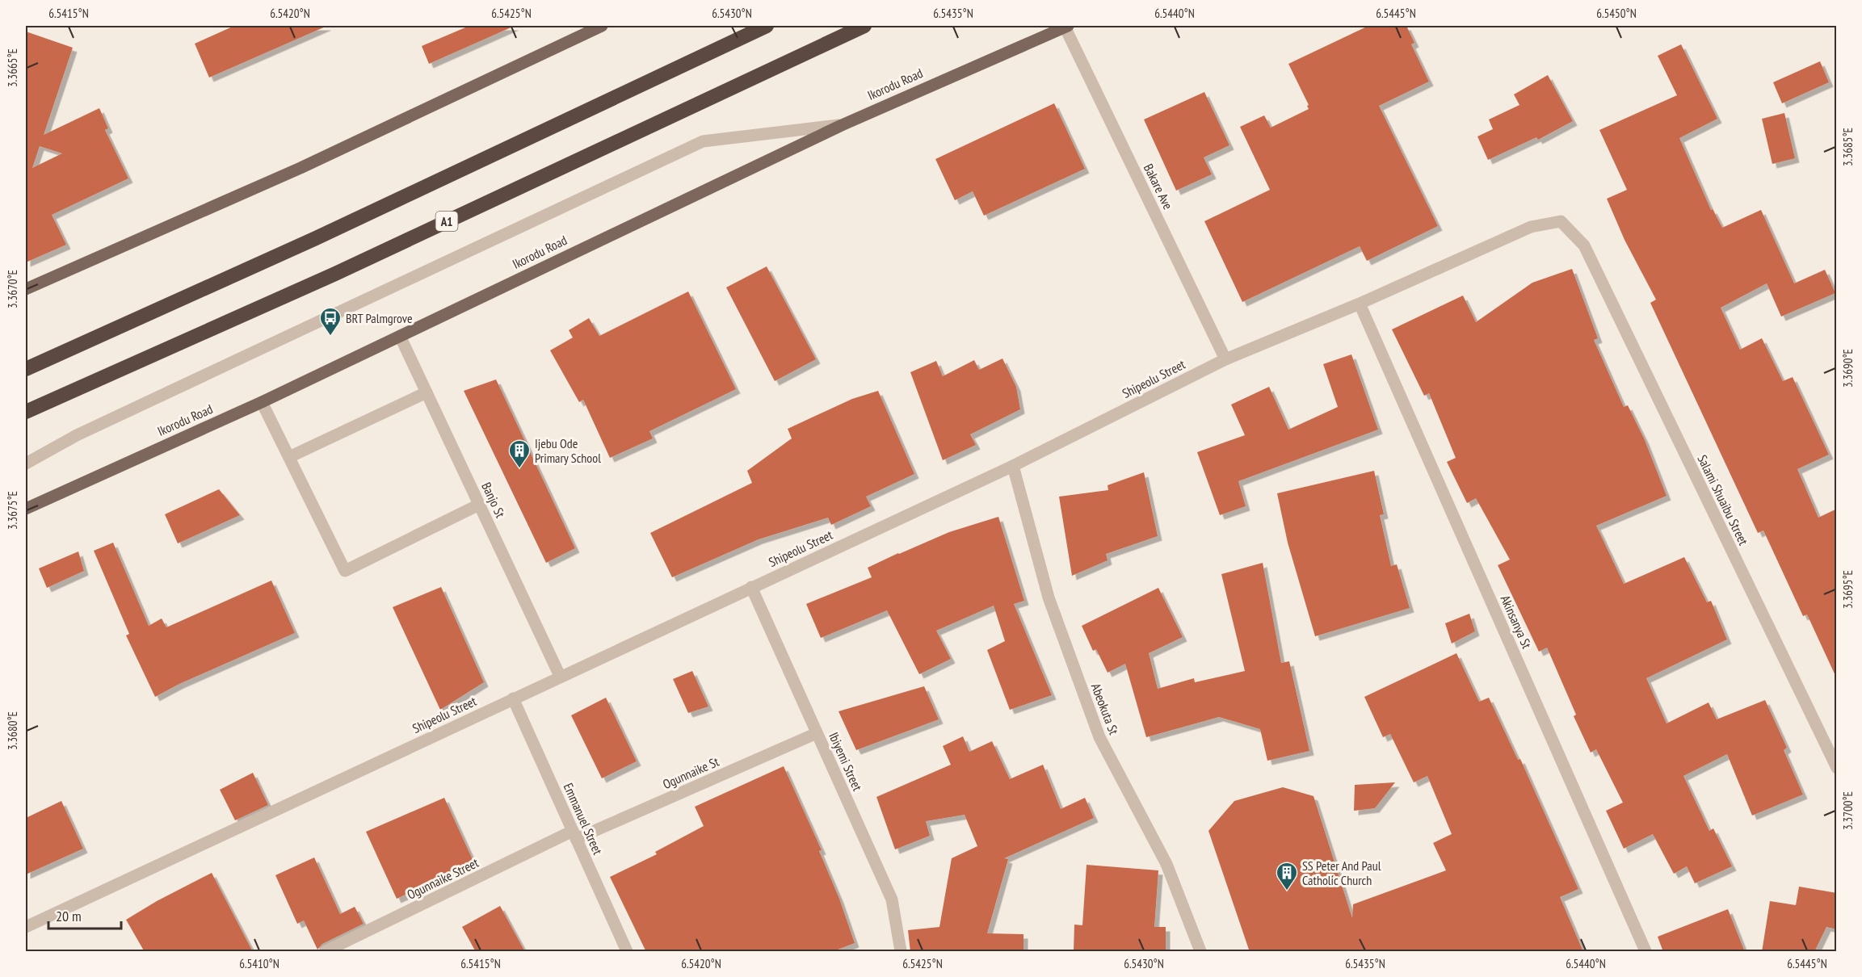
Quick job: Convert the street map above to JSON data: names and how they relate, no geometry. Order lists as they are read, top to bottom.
{
  "streets": {
    "highway": ["A1"],
    "main road": ["Ikorodu Road"],
    "street": [
      "Bakare Ave",
      "Shipeolu Street",
      "Banjo St",
      "Salami Shuaibu Street",
      "Akinsanya St",
      "Abeokuta St",
      "Ibiyemi Street",
      "Ogunnaike St",
      "Emmanuel Street",
      "Ogunnaike Street"
    ]
  },
  "crossings": [
    ["Ikorodu Road", "Bakare Ave"],
    ["Ikorodu Road", "Banjo St"],
    ["Bakare Ave", "Shipeolu Street"],
    ["Shipeolu Street", "Banjo St"],
    ["Shipeolu Street", "Salami Shuaibu Street"],
    ["Shipeolu Street", "Akinsanya St"],
    ["Shipeolu Street", "Abeokuta St"],
    ["Shipeolu Street", "Ibiyemi Street"],
    ["Shipeolu Street", "Emmanuel Street"],
    ["Ibiyemi Street", "Ogunnaike St"],
    ["Ogunnaike St", "Emmanuel Street"],
    ["Ogunnaike St", "Ogunnaike Street"],
    ["Emmanuel Street", "Ogunnaike Street"]
  ],
  "places": {
    "bus stop": ["BRT Palmgrove"],
    "building": ["Ijebu Ode Primary School", "SS Peter And Paul Catholic Church"]
  },
  "scale_bar": "20 m",
  "coordinates": [
    "6.5415°N",
    "6.5420°N",
    "6.5425°N",
    "6.5430°N",
    "6.5435°N",
    "6.5440°N",
    "6.5445°N",
    "6.5450°N",
    "3.3665°E",
    "3.3685°E",
    "3.3670°E",
    "3.3690°E",
    "3.3675°E",
    "3.3695°E",
    "3.3680°E",
    "3.3700°E",
    "6.5410°N"
  ]
}
